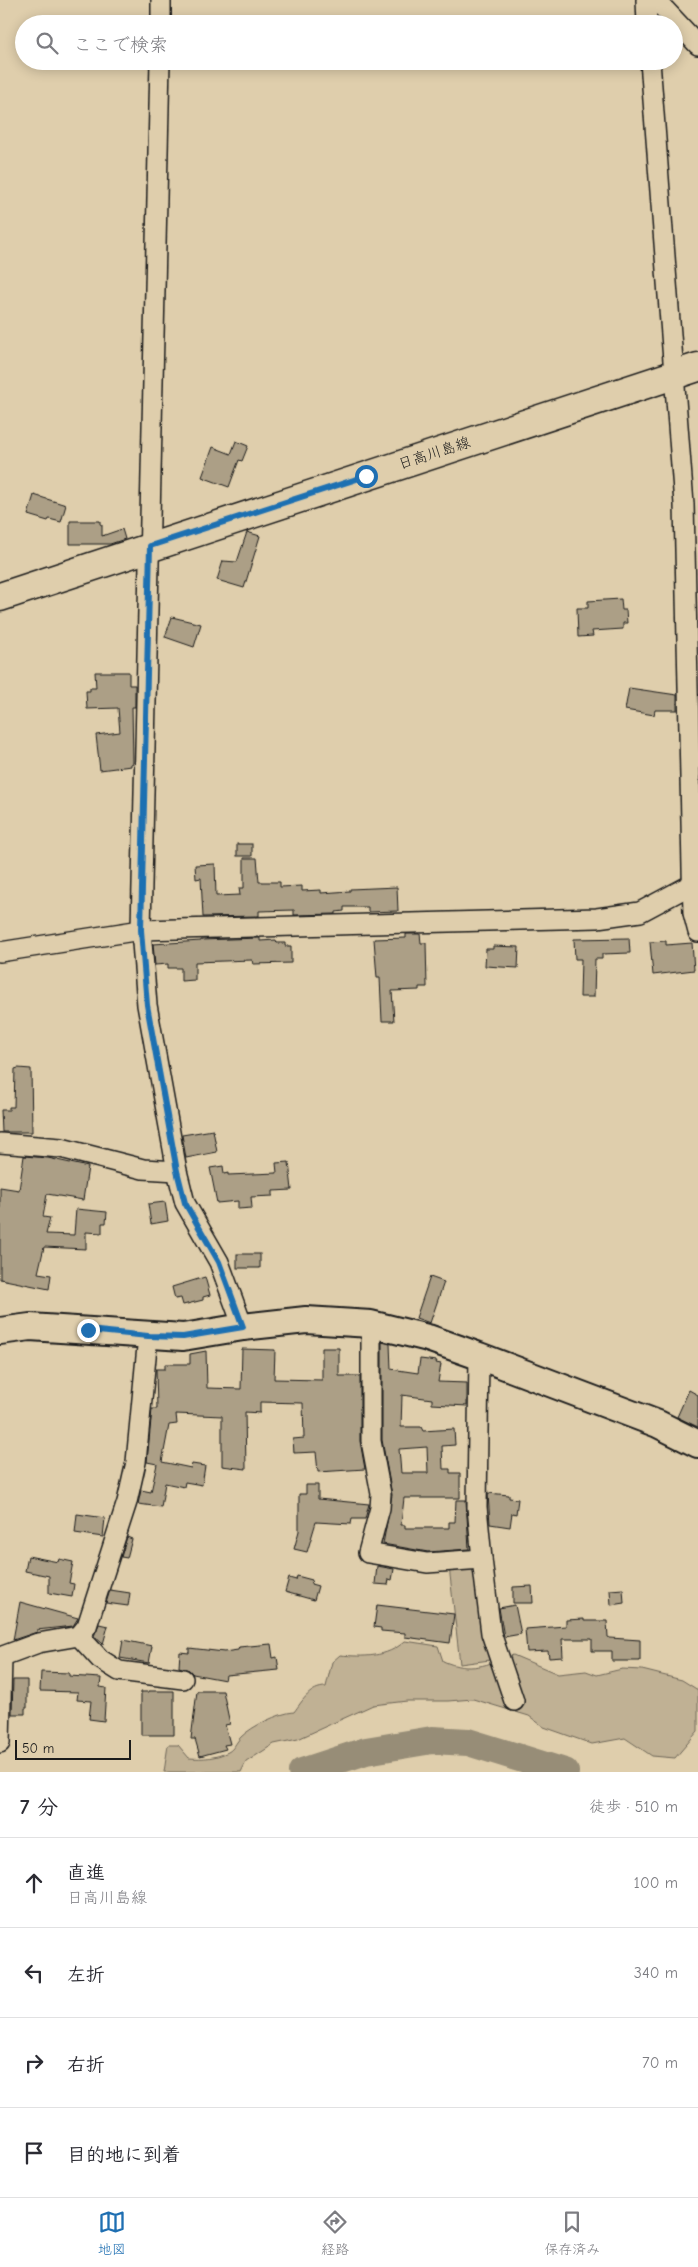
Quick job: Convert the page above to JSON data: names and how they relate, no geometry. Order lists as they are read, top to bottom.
{
  "streets": {
    "main road": ["日高川島線"]
  },
  "scale_bar": "50 m",
  "page": {
    "search": "ここで検索",
    "scale": "50 m",
    "heading": ["7 分", "徒歩 · 510 m"],
    "list": [
      ["直進", "日高川島線", "100 m"],
      ["左折", "340 m"],
      ["右折", "70 m"],
      "目的地に到着"
    ],
    "nav": ["地図", "経路", "保存済み"]
  }
}
